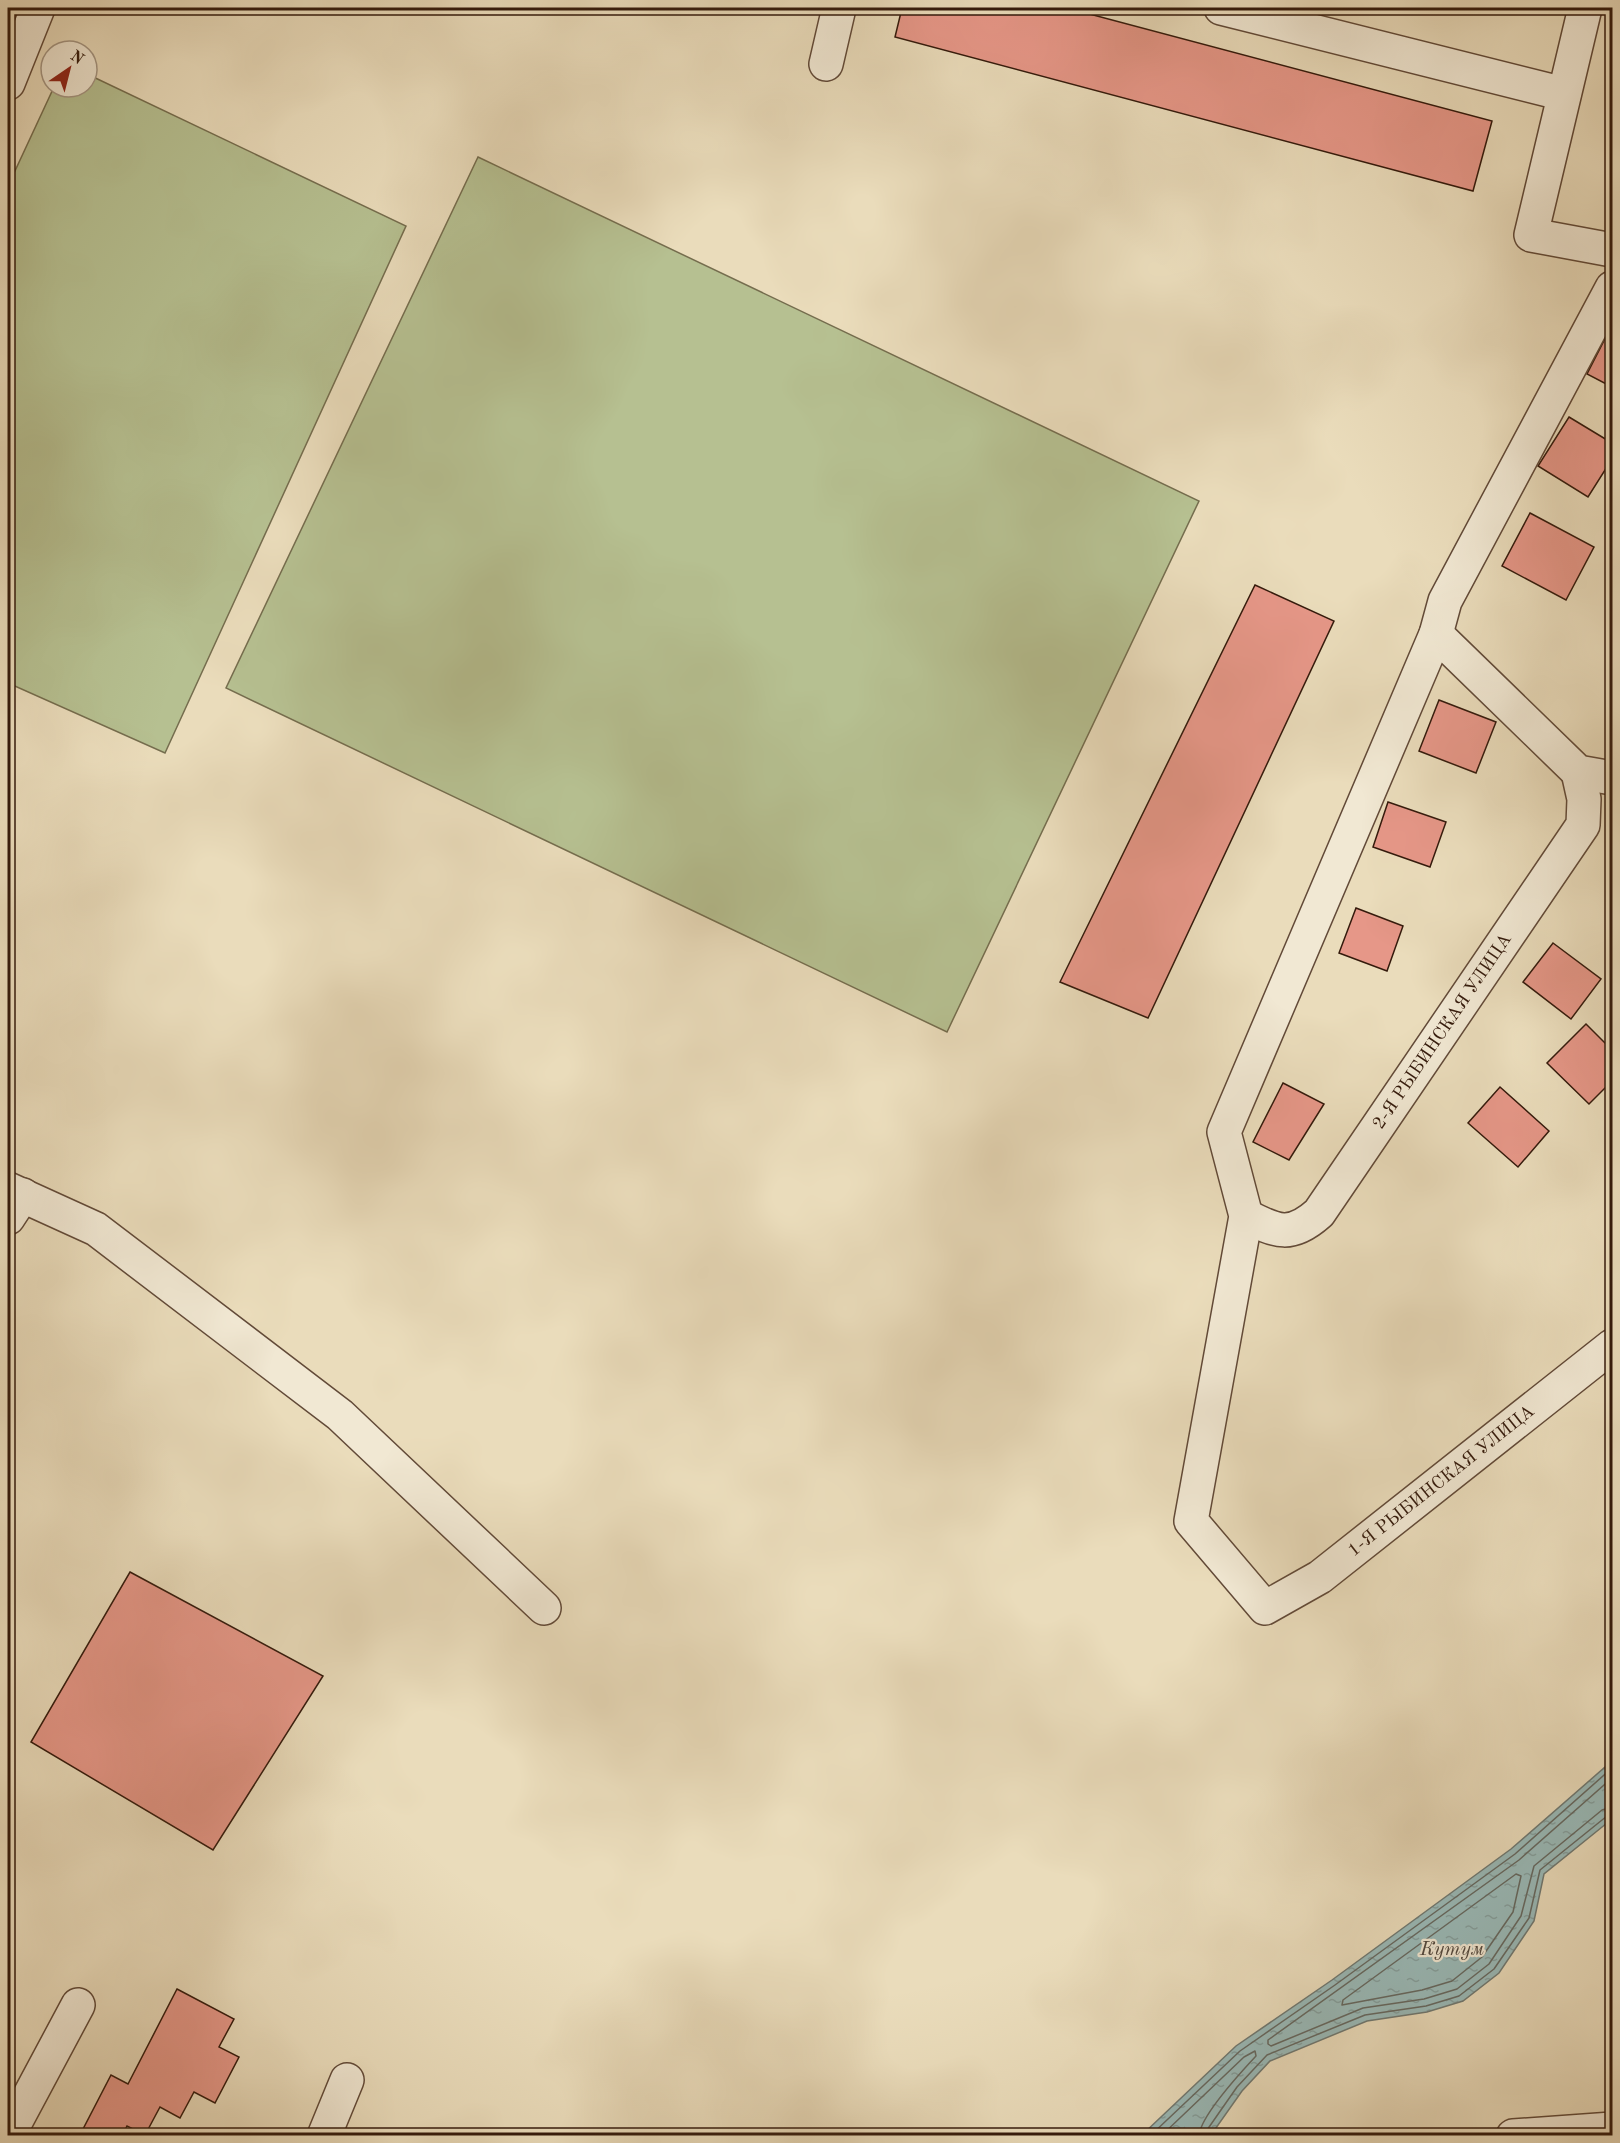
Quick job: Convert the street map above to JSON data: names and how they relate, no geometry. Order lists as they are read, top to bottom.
{
  "streets": {
    "street": ["2-Я РЫБИНСКАЯ УЛИЦА", "1-Я РЫБИНСКАЯ УЛИЦА"]
  },
  "crossings": [
    ["2-Я РЫБИНСКАЯ УЛИЦА", "1-Я РЫБИНСКАЯ УЛИЦА"]
  ],
  "water": ["Кутум"],
  "north": "top right"
}
